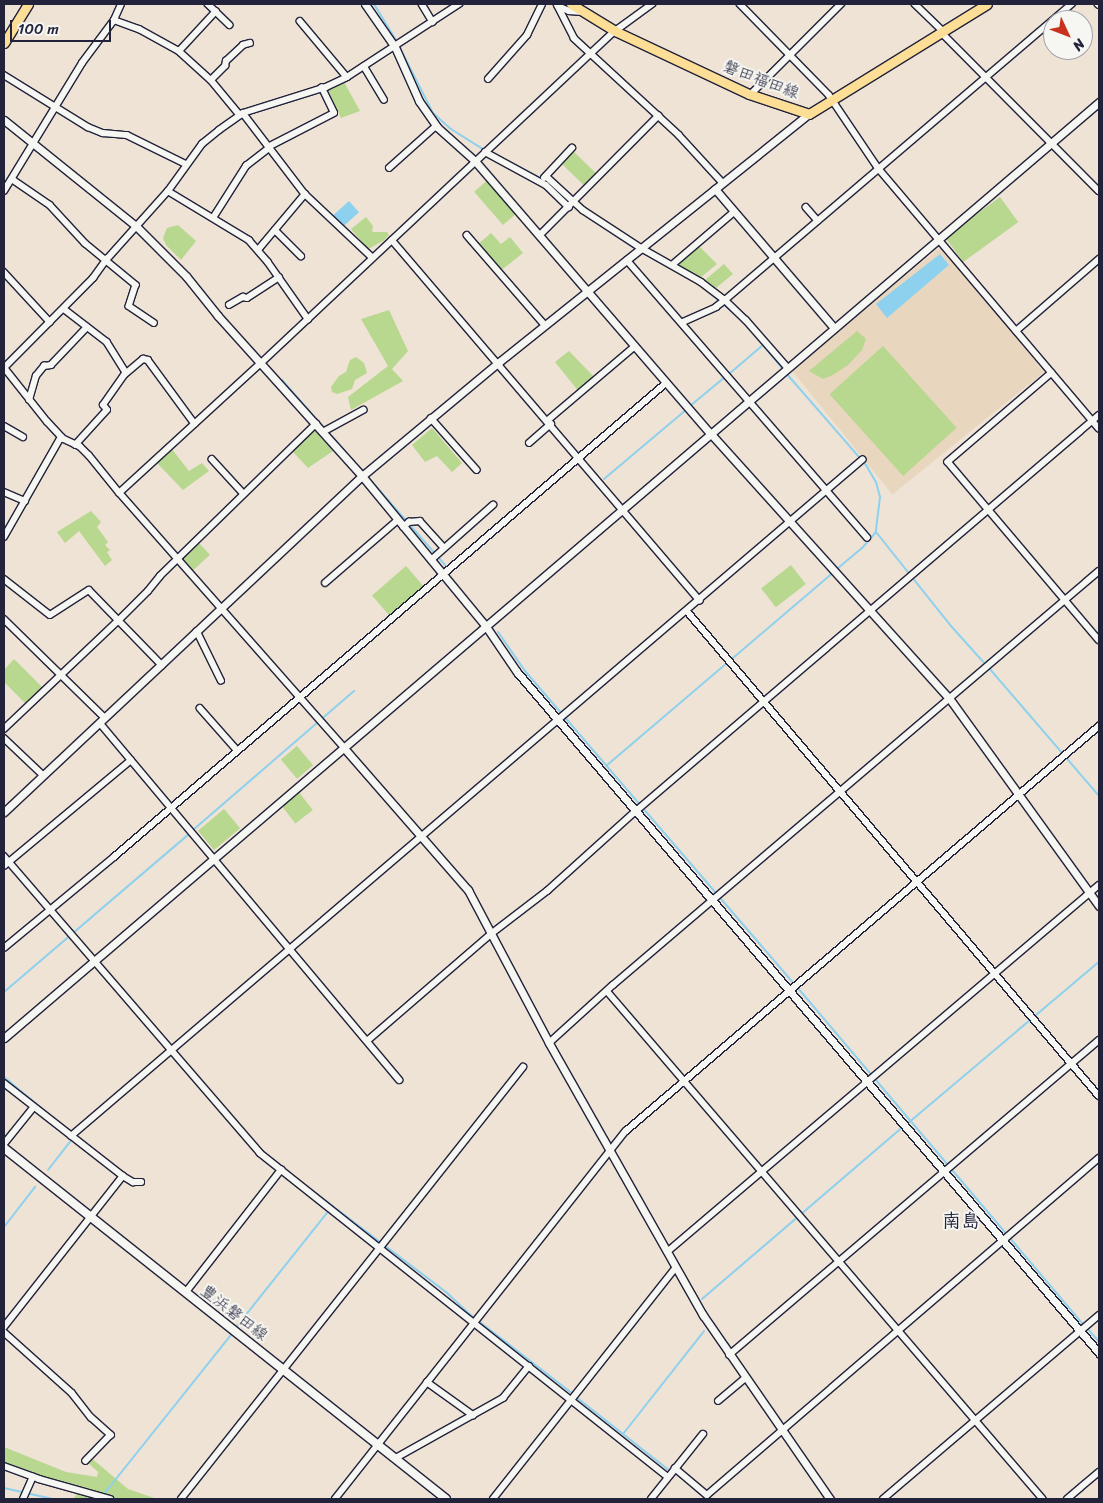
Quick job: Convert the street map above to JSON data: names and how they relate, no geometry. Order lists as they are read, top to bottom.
{
  "streets": {
    "main road": ["磐田福田線", "豊浜磐田線"]
  },
  "districts": ["南島"],
  "scale_bar": "100 m",
  "north": "bottom right"
}
